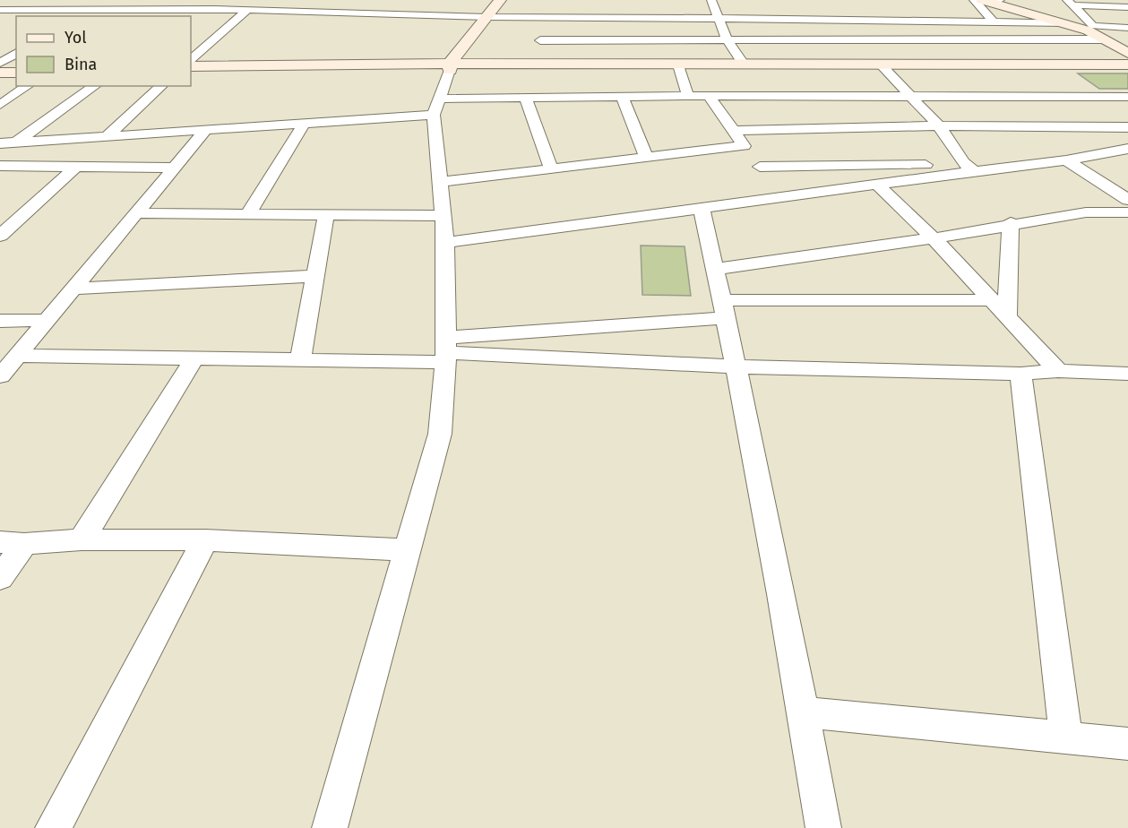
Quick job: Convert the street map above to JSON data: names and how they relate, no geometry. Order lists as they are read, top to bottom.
{
  "legend": ["Yol", "Bina"]
}
